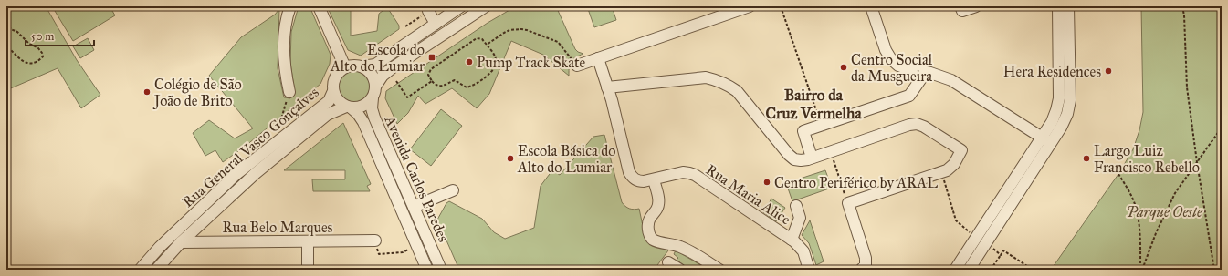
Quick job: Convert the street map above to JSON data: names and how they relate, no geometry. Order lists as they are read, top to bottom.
{
  "streets": {
    "street": [
      "Rua General Vasco Gonçalves",
      "Avenida Carlos Paredes",
      "Rua Maria Alice",
      "Rua Belo Marques"
    ]
  },
  "crossings": [
    ["Rua General Vasco Gonçalves", "Avenida Carlos Paredes"],
    ["Rua General Vasco Gonçalves", "Rua Belo Marques"]
  ],
  "districts": ["Bairro da Cruz Vermelha"],
  "parks": ["Parque Oeste"],
  "places": {
    "transit": ["Escola do Alto do Lumiar"],
    "other": [
      "Pump Track Skate",
      "Centro Social da Musgueira",
      "Hera Residences",
      "Colégio de São João de Brito",
      "Escola Básica do Alto do Lumiar",
      "Largo Luiz Francisco Rebello",
      "Centro Periférico by ARAL"
    ]
  },
  "scale_bar": "50 m"
}
